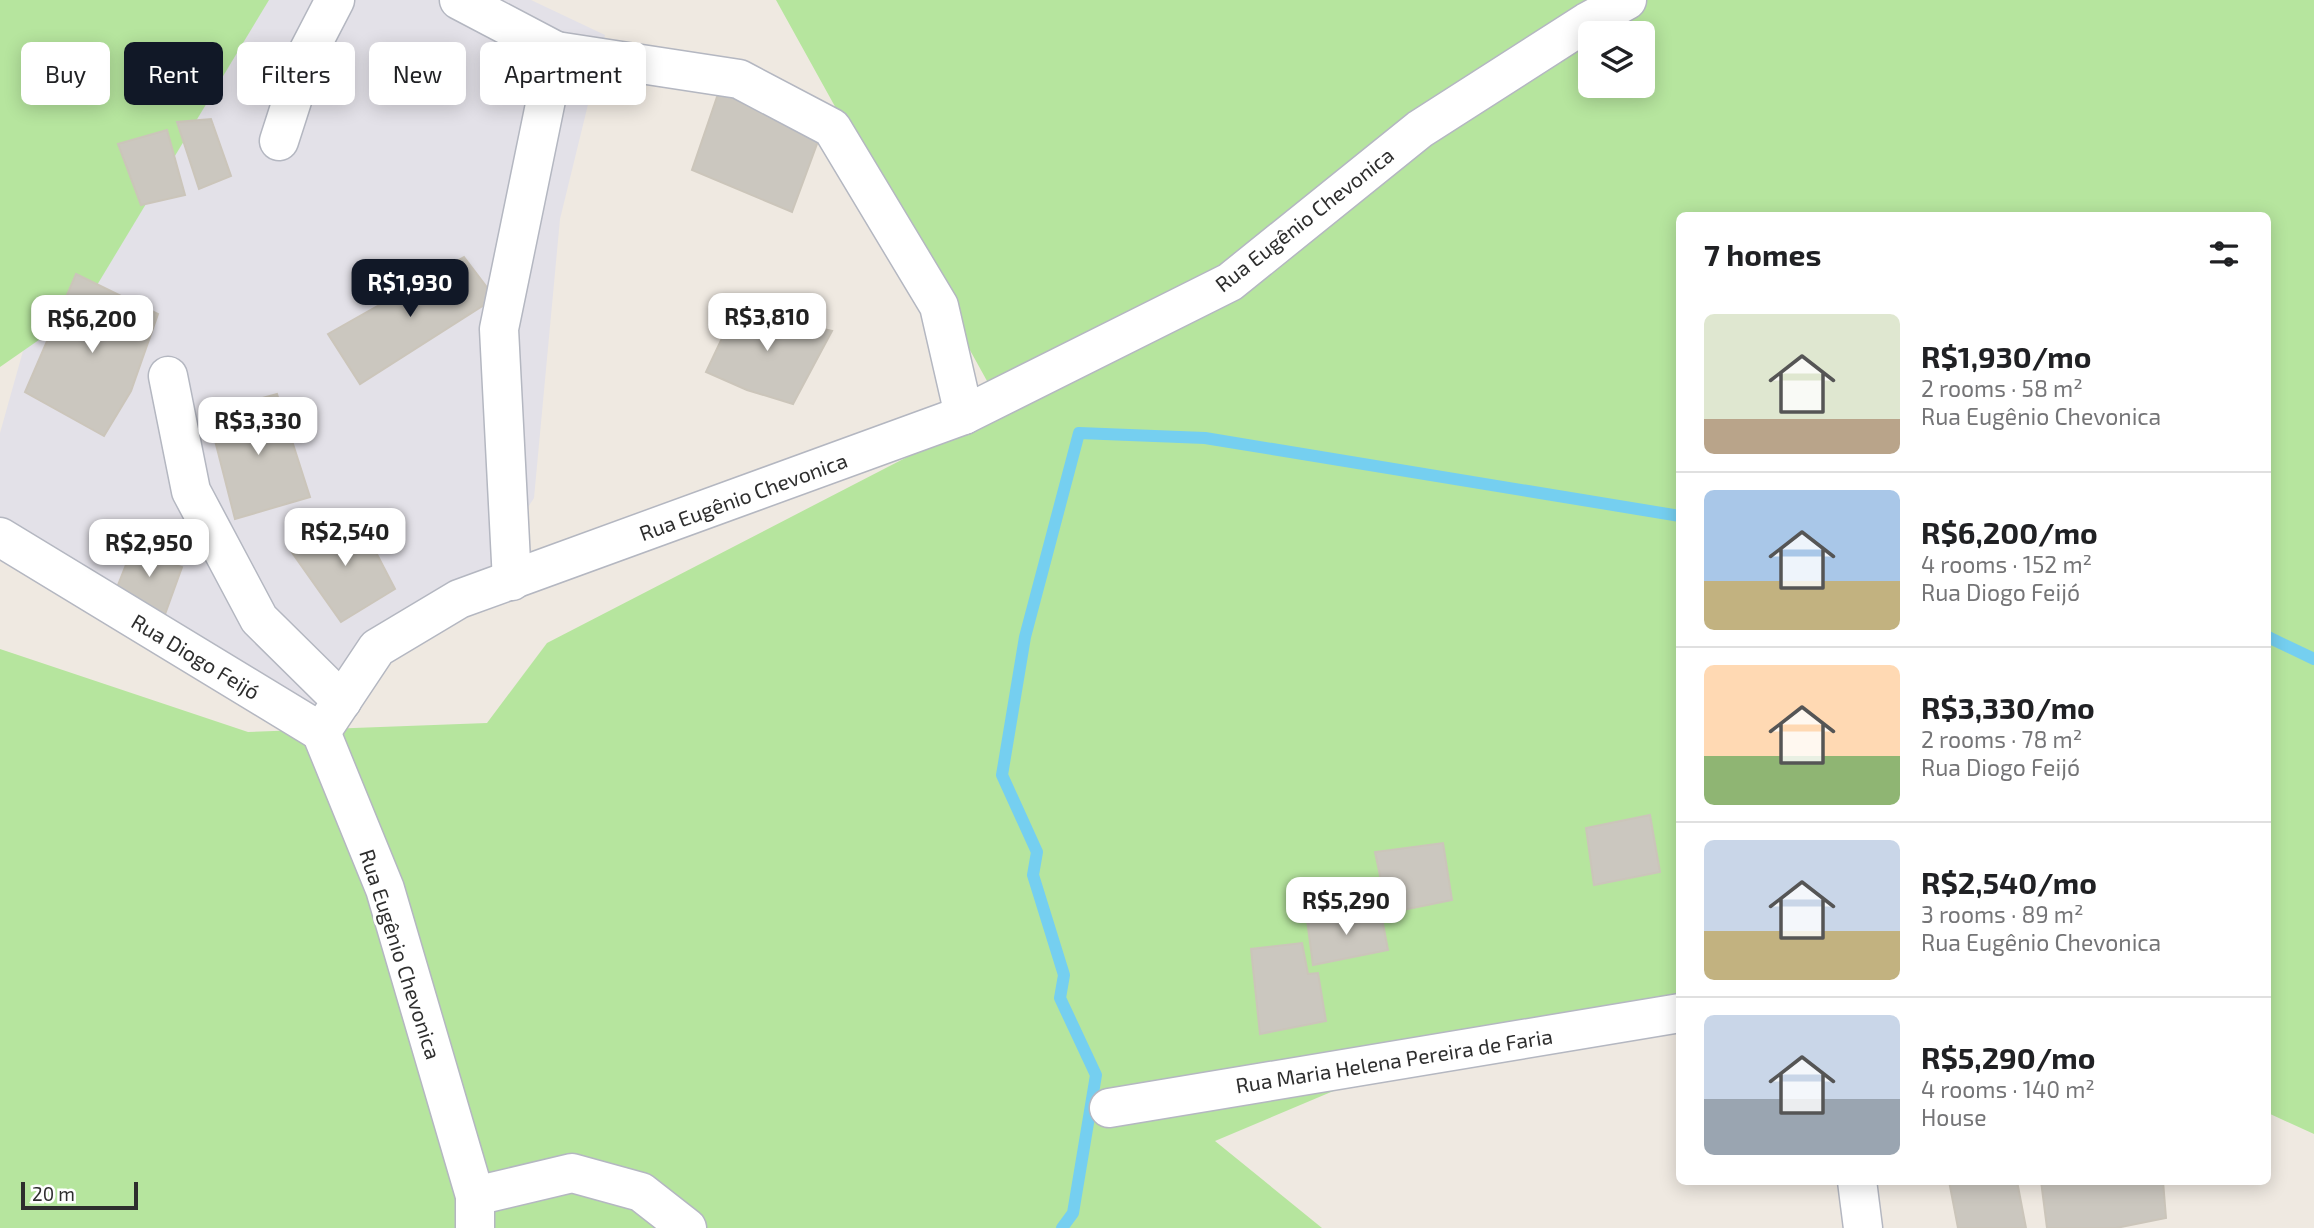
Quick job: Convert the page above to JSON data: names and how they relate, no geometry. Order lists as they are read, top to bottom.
{
  "streets": {
    "street": ["Rua Eugênio Chevonica", "Rua Diogo Feijó", "Rua Maria Helena Pereira de Faria"]
  },
  "crossings": [
    ["Rua Eugênio Chevonica", "Rua Diogo Feijó"]
  ],
  "scale_bar": "20 m",
  "page": {
    "chip": [
      "Buy",
      "Rent",
      "Filters",
      "New",
      "Apartment"
    ],
    "heading": "7 homes",
    "price": [
      "R$1,930",
      "R$3,810",
      "R$6,200",
      "R$3,330",
      "R$2,540",
      "R$2,950",
      "R$5,290"
    ],
    "list": [
      {
        "name": "R$1,930/mo",
        "note": "2 rooms · 58 m² · Rua Eugênio Chevonica"
      },
      {
        "name": "R$6,200/mo",
        "note": "4 rooms · 152 m² · Rua Diogo Feijó"
      },
      {
        "name": "R$3,330/mo",
        "note": "2 rooms · 78 m² · Rua Diogo Feijó"
      },
      {
        "name": "R$2,540/mo",
        "note": "3 rooms · 89 m² · Rua Eugênio Chevonica"
      },
      {
        "name": "R$5,290/mo",
        "note": "4 rooms · 140 m² · House"
      }
    ],
    "scale": "20 m"
  }
}
